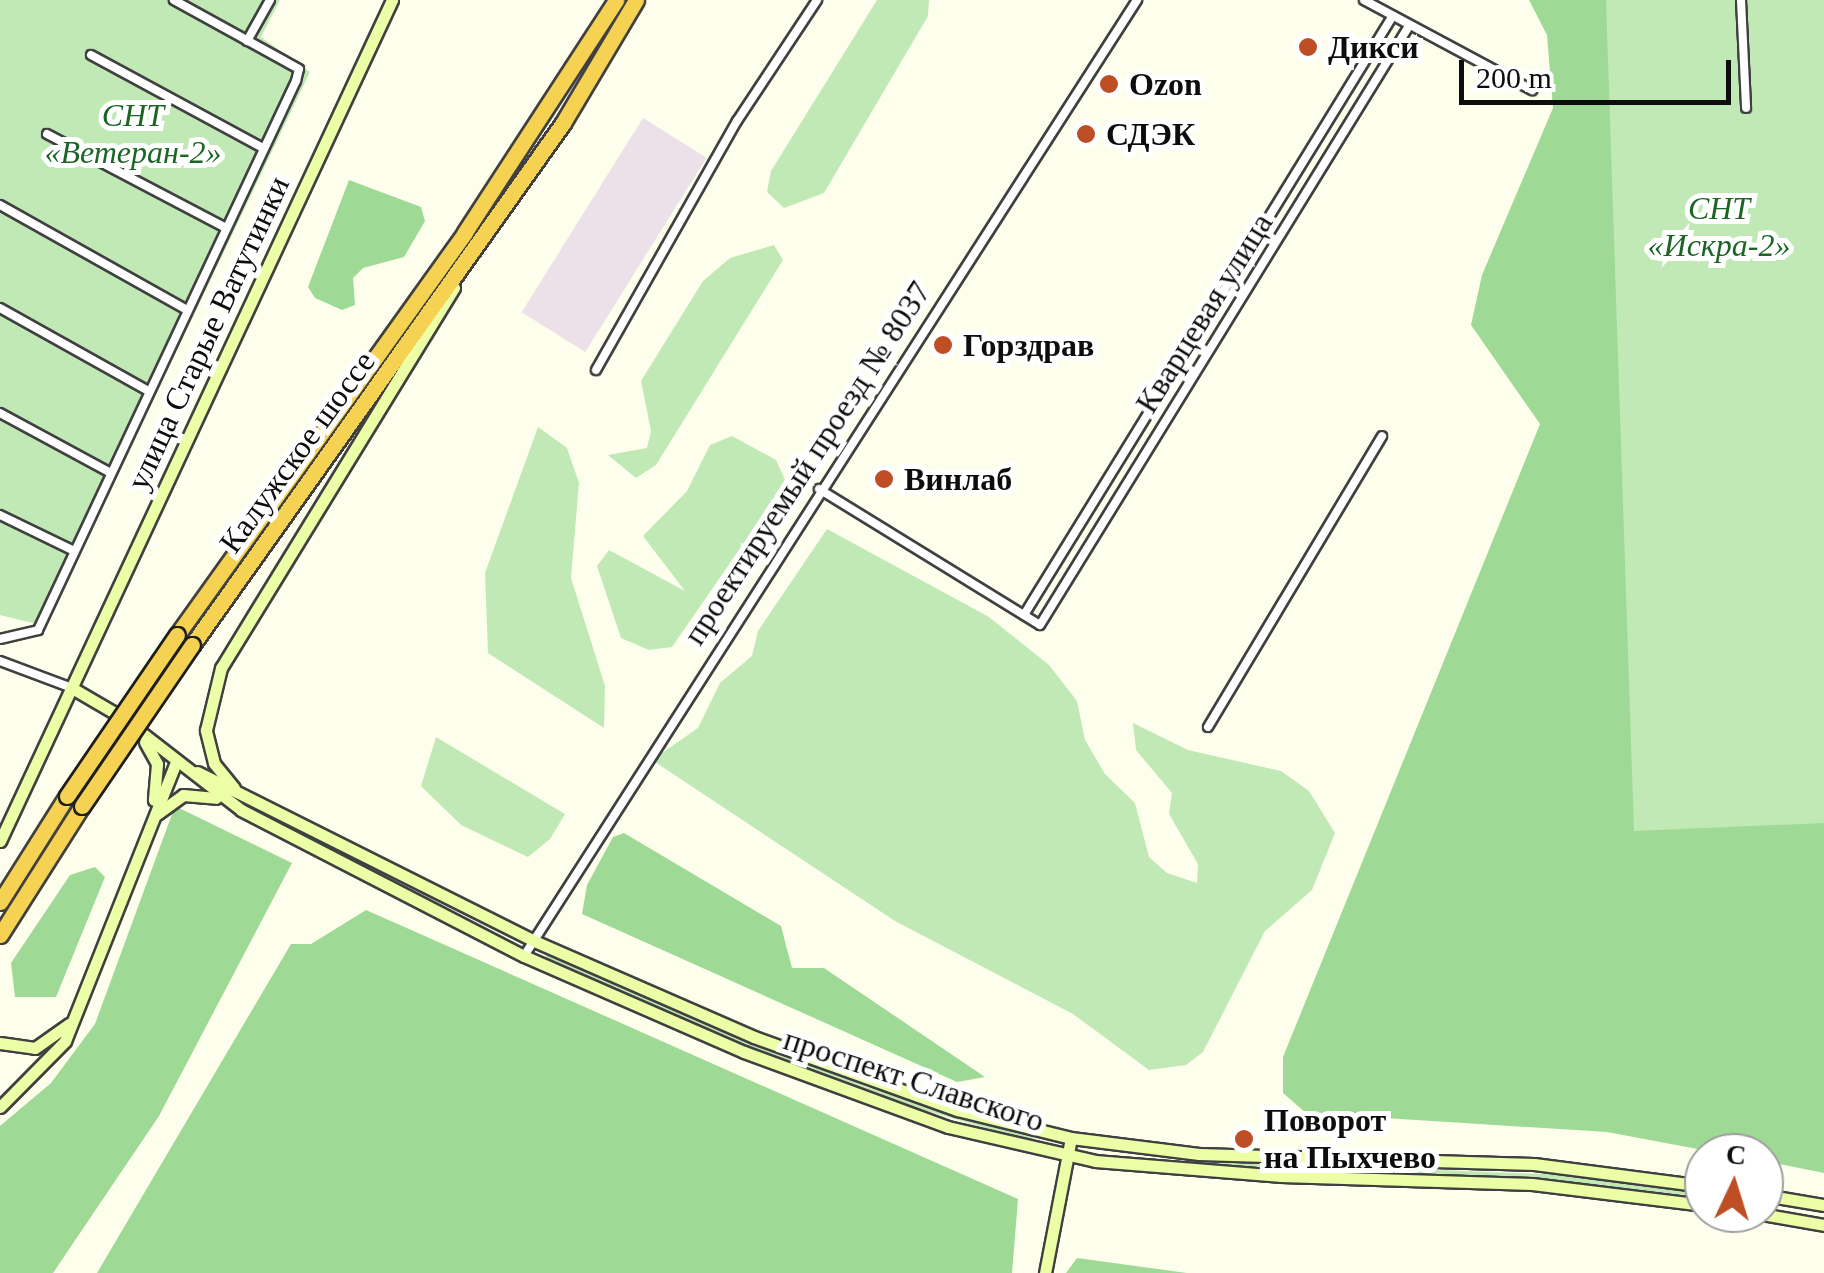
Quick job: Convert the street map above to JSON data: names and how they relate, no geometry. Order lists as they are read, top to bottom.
{
  "streets": {
    "highway": ["Калужское шоссе"],
    "main road": ["улица Старые Ватутинки", "проспект Славского"],
    "street": ["Кварцевая улица", "проектируемый проезд № 8037"]
  },
  "crossings": [
    ["улица Старые Ватутинки", "проспект Славского"],
    ["проектируемый проезд № 8037", "проспект Славского"]
  ],
  "parks": ["СНТ «Ветеран-2»", "СНТ «Искра-2»"],
  "places": [
    "Дикси",
    "Ozon",
    "СДЭК",
    "Горздрав",
    "Винлаб",
    "Поворот на Пыхчево"
  ],
  "scale_bar": "200 m",
  "north": "top"
}
